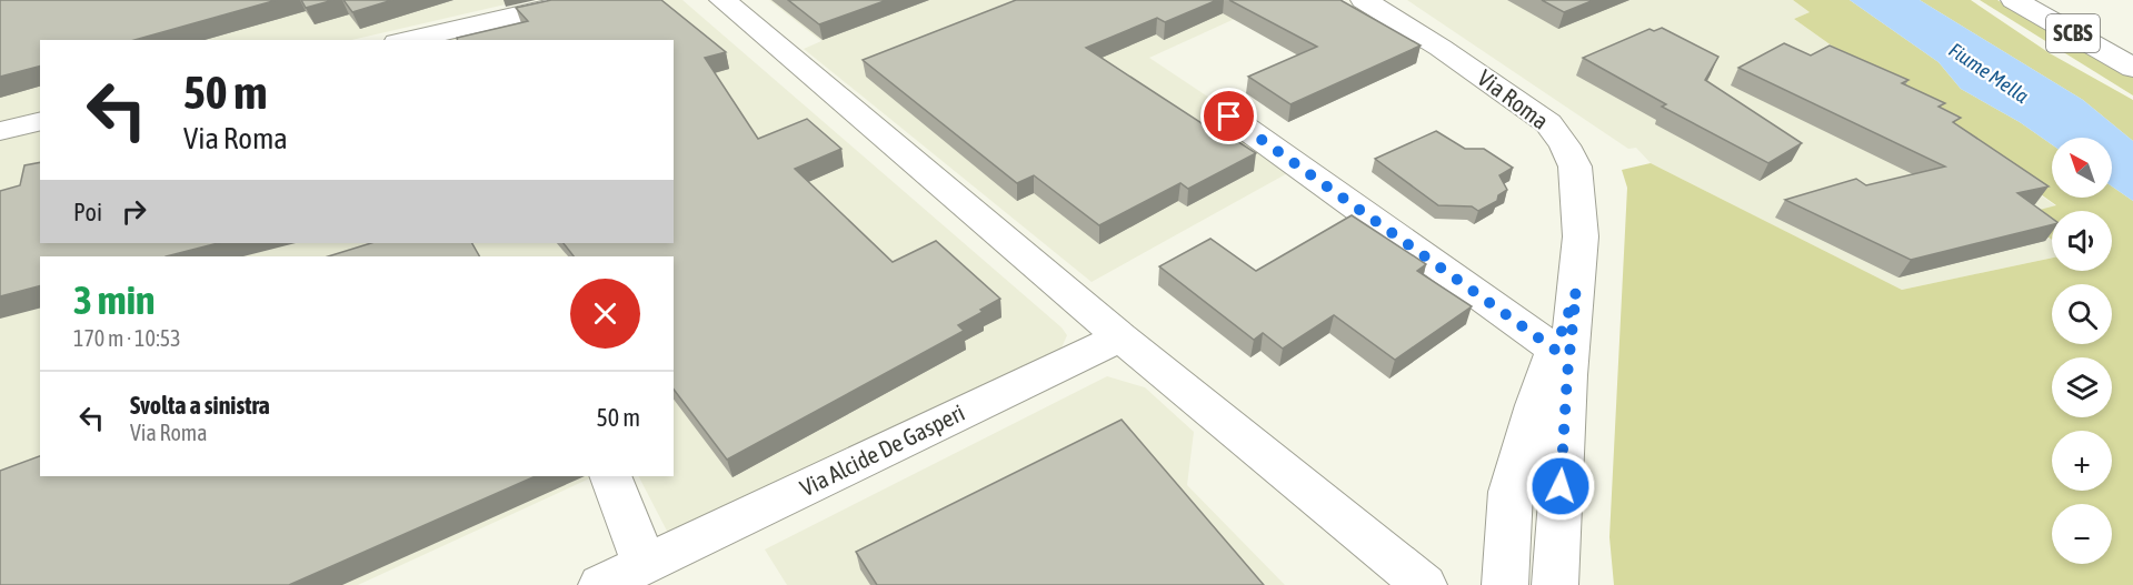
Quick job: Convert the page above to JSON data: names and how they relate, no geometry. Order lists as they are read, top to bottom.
{
  "streets": {
    "main road": ["SCBS", "Via Roma", "Via Alcide De Gasperi"]
  },
  "water": ["Fiume Mella"],
  "north": "top left",
  "page": {
    "turn": ["50 m", "Via Roma"],
    "map_buttons": ["+", "−"],
    "then": "Poi",
    "heading": ["3 min", "170 m · 10:53"],
    "list": [
      {
        "name": "Svolta a sinistra",
        "note": "Via Roma",
        "value": "50 m"
      }
    ]
  }
}
